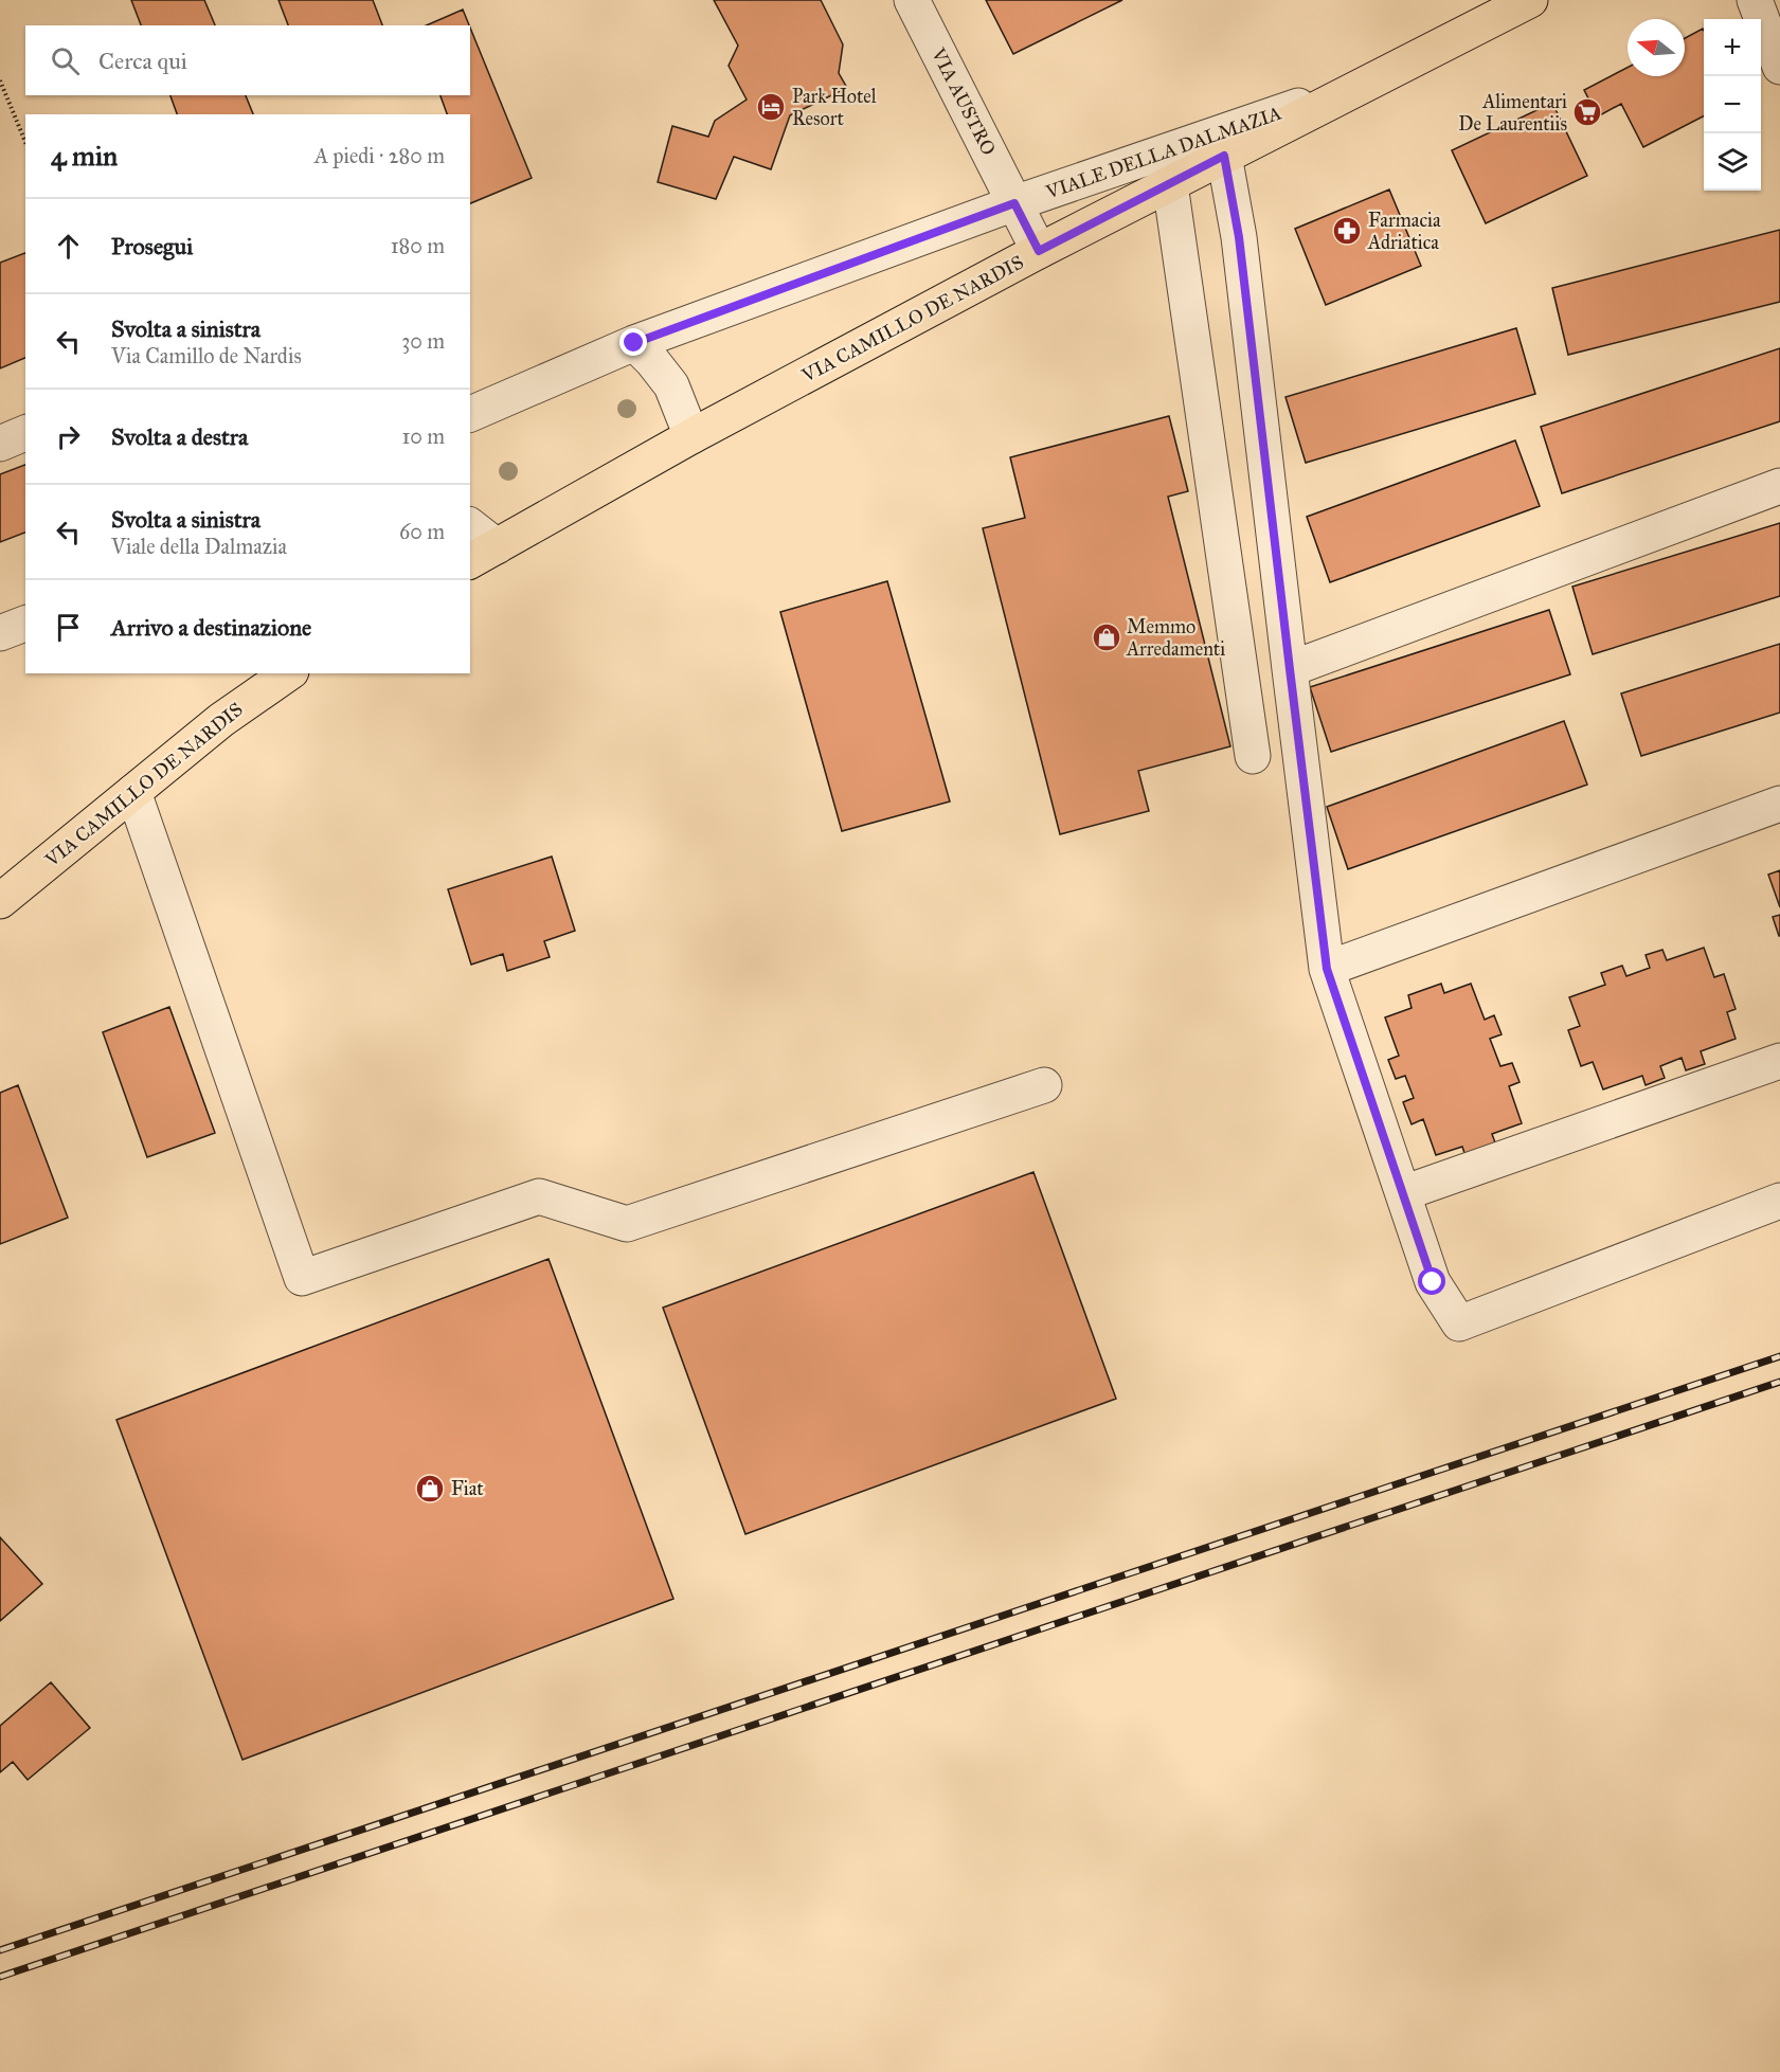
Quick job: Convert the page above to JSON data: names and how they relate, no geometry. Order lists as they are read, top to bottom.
{
  "streets": {
    "main road": ["VIA CAMILLO DE NARDIS"],
    "street": ["VIA AUSTRO", "VIALE DELLA DALMAZIA"]
  },
  "crossings": [
    ["VIA AUSTRO", "VIALE DELLA DALMAZIA"],
    ["VIA AUSTRO", "VIA CAMILLO DE NARDIS"],
    ["VIALE DELLA DALMAZIA", "VIA CAMILLO DE NARDIS"]
  ],
  "places": {
    "hotel": ["Park Hotel Resort"],
    "supermarket": ["Alimentari De Laurentiis"],
    "pharmacy": ["Farmacia Adriatica"],
    "shop": ["Memmo Arredamenti", "Fiat"]
  },
  "north": "left",
  "page": {
    "map_buttons": ["+", "−"],
    "search": "Cerca qui",
    "heading": ["4 min", "A piedi · 280 m"],
    "list": [
      ["Prosegui", "180 m"],
      ["Svolta a sinistra", "Via Camillo de Nardis", "30 m"],
      ["Svolta a destra", "10 m"],
      ["Svolta a sinistra", "Viale della Dalmazia", "60 m"],
      "Arrivo a destinazione"
    ]
  }
}
